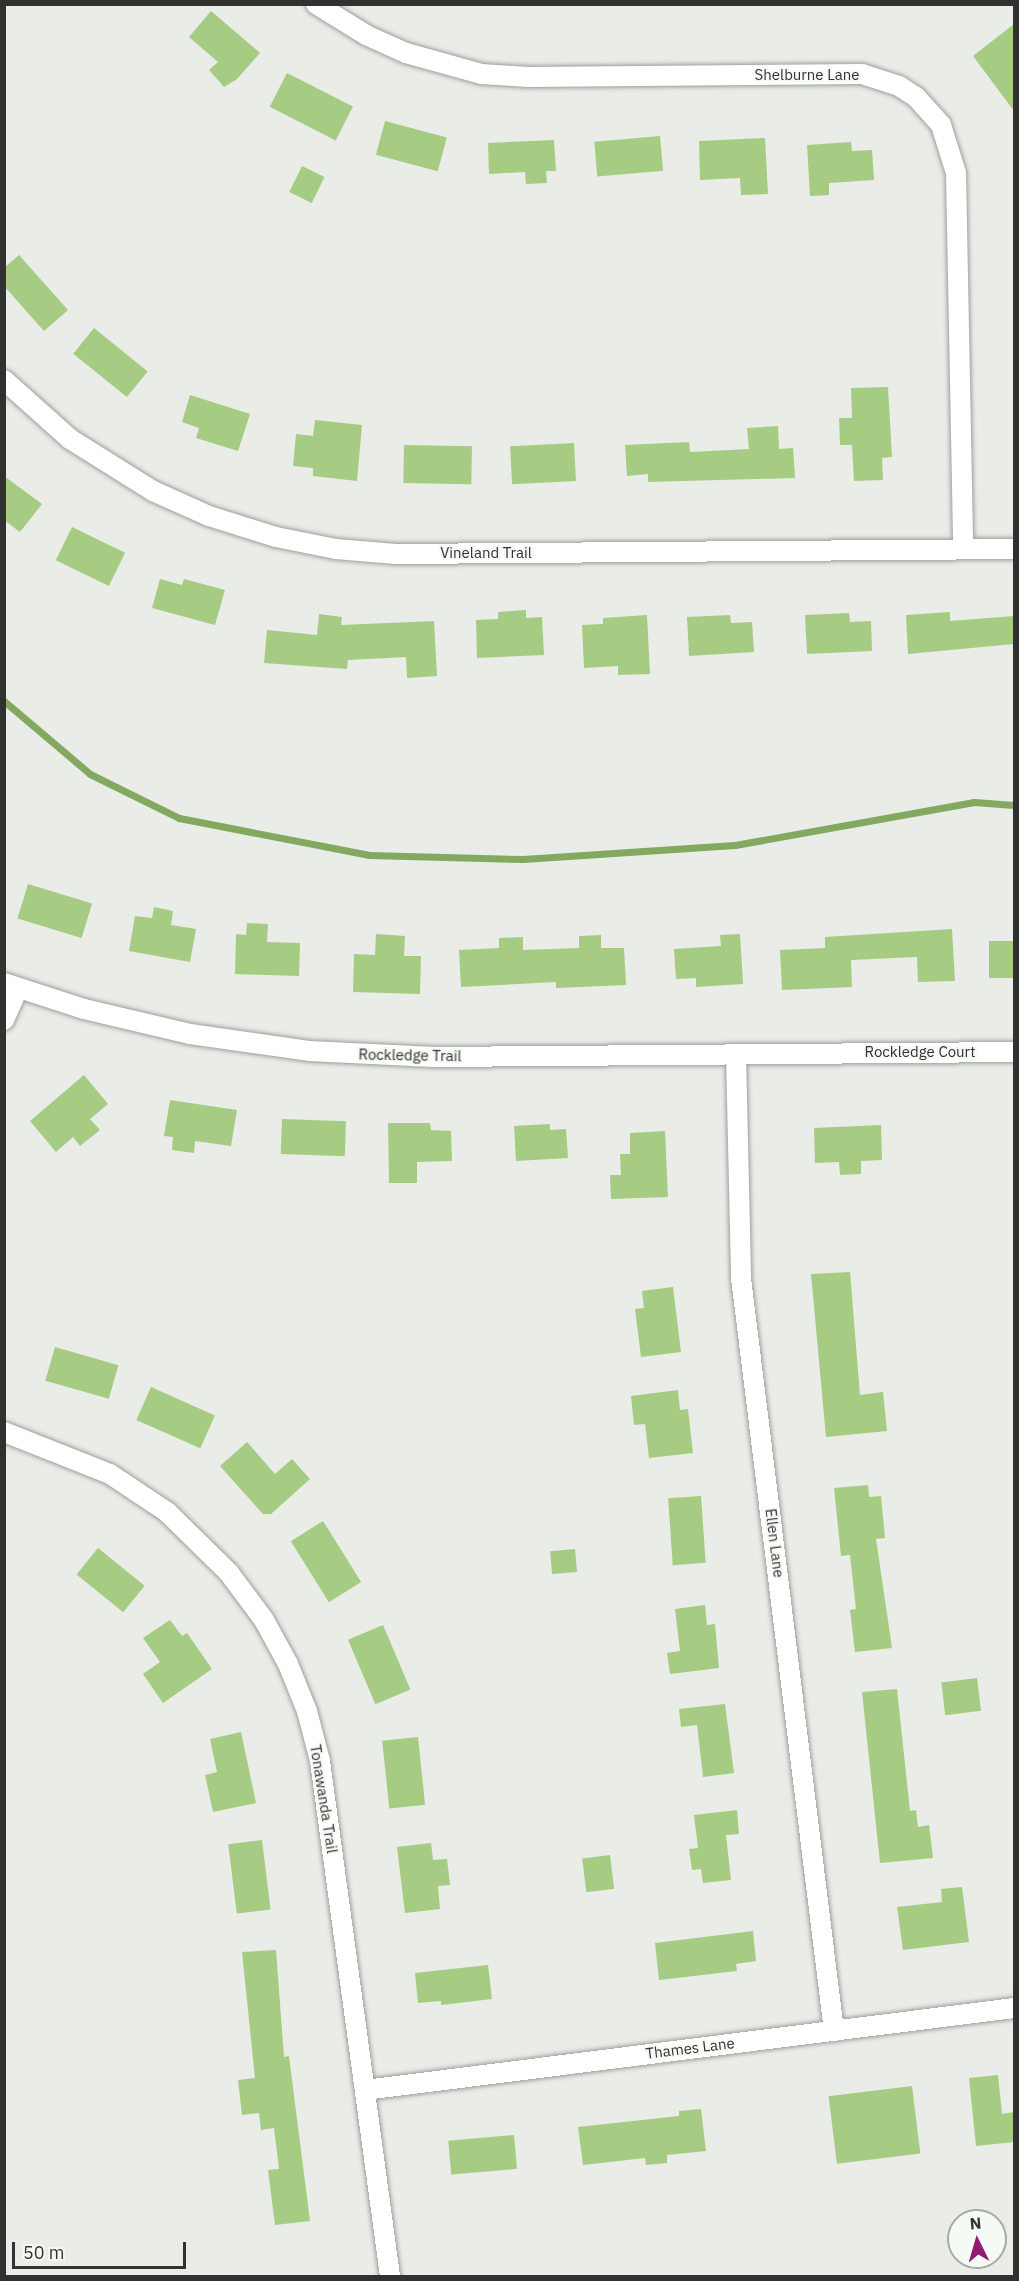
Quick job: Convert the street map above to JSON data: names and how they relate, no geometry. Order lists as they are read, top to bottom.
{
  "streets": {
    "street": [
      "Shelburne Lane",
      "Vineland Trail",
      "Rockledge Court",
      "Rockledge Trail",
      "Ellen Lane",
      "Tonawanda Trail",
      "Thames Lane"
    ]
  },
  "crossings": [
    ["Shelburne Lane", "Vineland Trail"],
    ["Rockledge Court", "Rockledge Trail"],
    ["Rockledge Trail", "Ellen Lane"],
    ["Ellen Lane", "Thames Lane"],
    ["Tonawanda Trail", "Thames Lane"]
  ],
  "scale_bar": "50 m",
  "north": "top"
}
